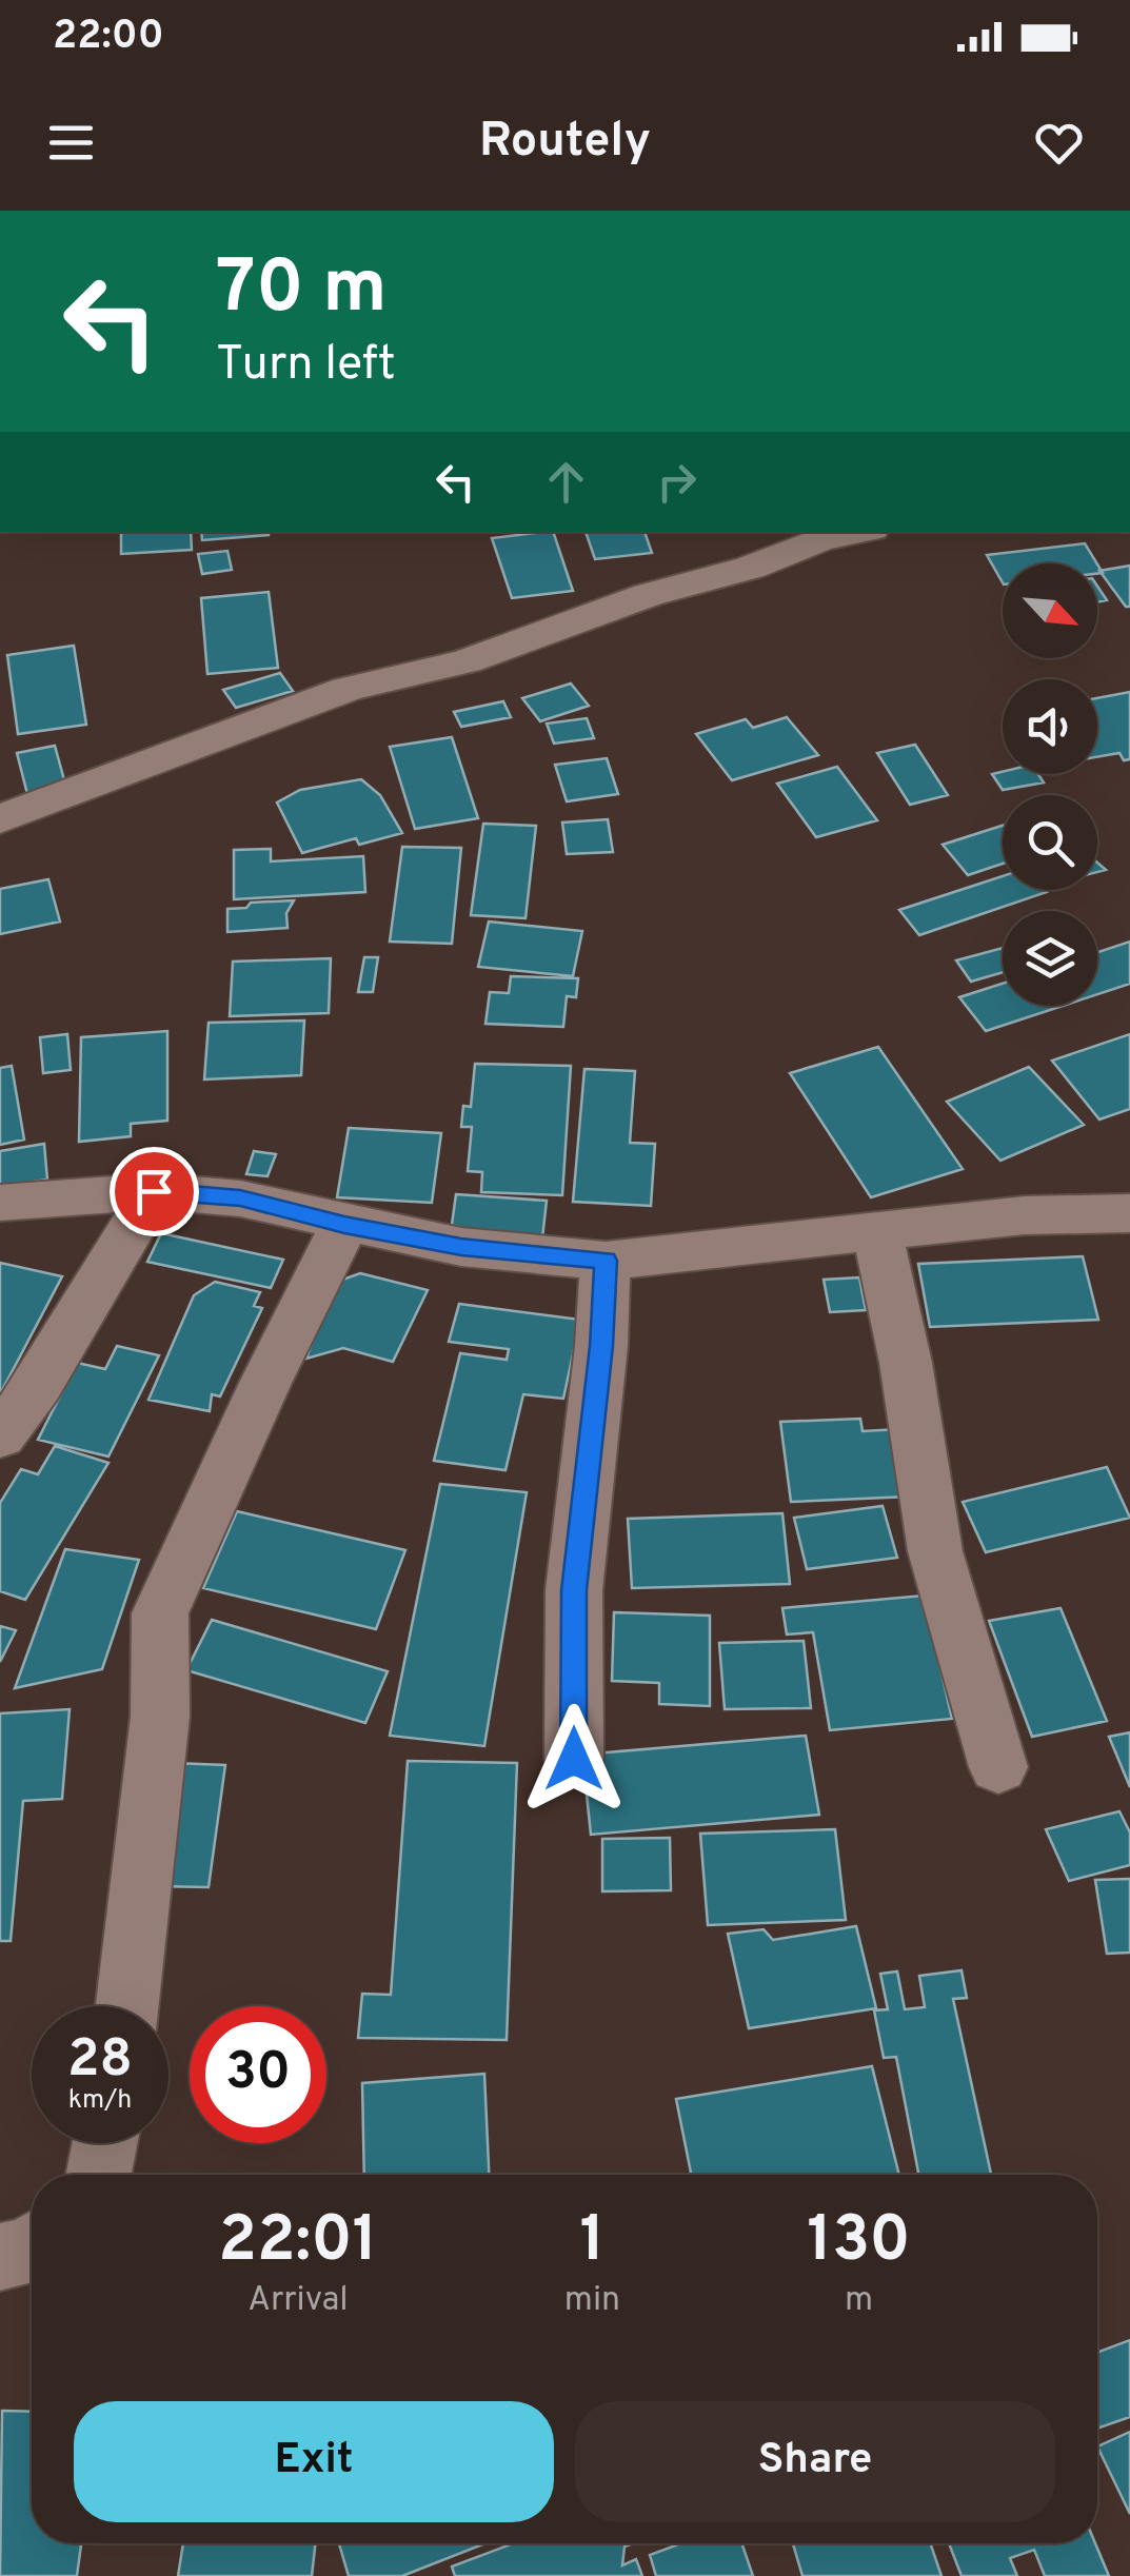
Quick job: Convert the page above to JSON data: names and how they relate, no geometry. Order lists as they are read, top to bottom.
{
  "north": "bottom right",
  "page": {
    "status": "22:00",
    "header": "Routely",
    "turn": ["70 m", "Turn left"],
    "speed": "28 km/h",
    "limit": "30",
    "eta": [
      "22:01",
      "Arrival",
      "1",
      "min",
      "130",
      "m"
    ],
    "buttons": ["Exit", "Share"]
  }
}
